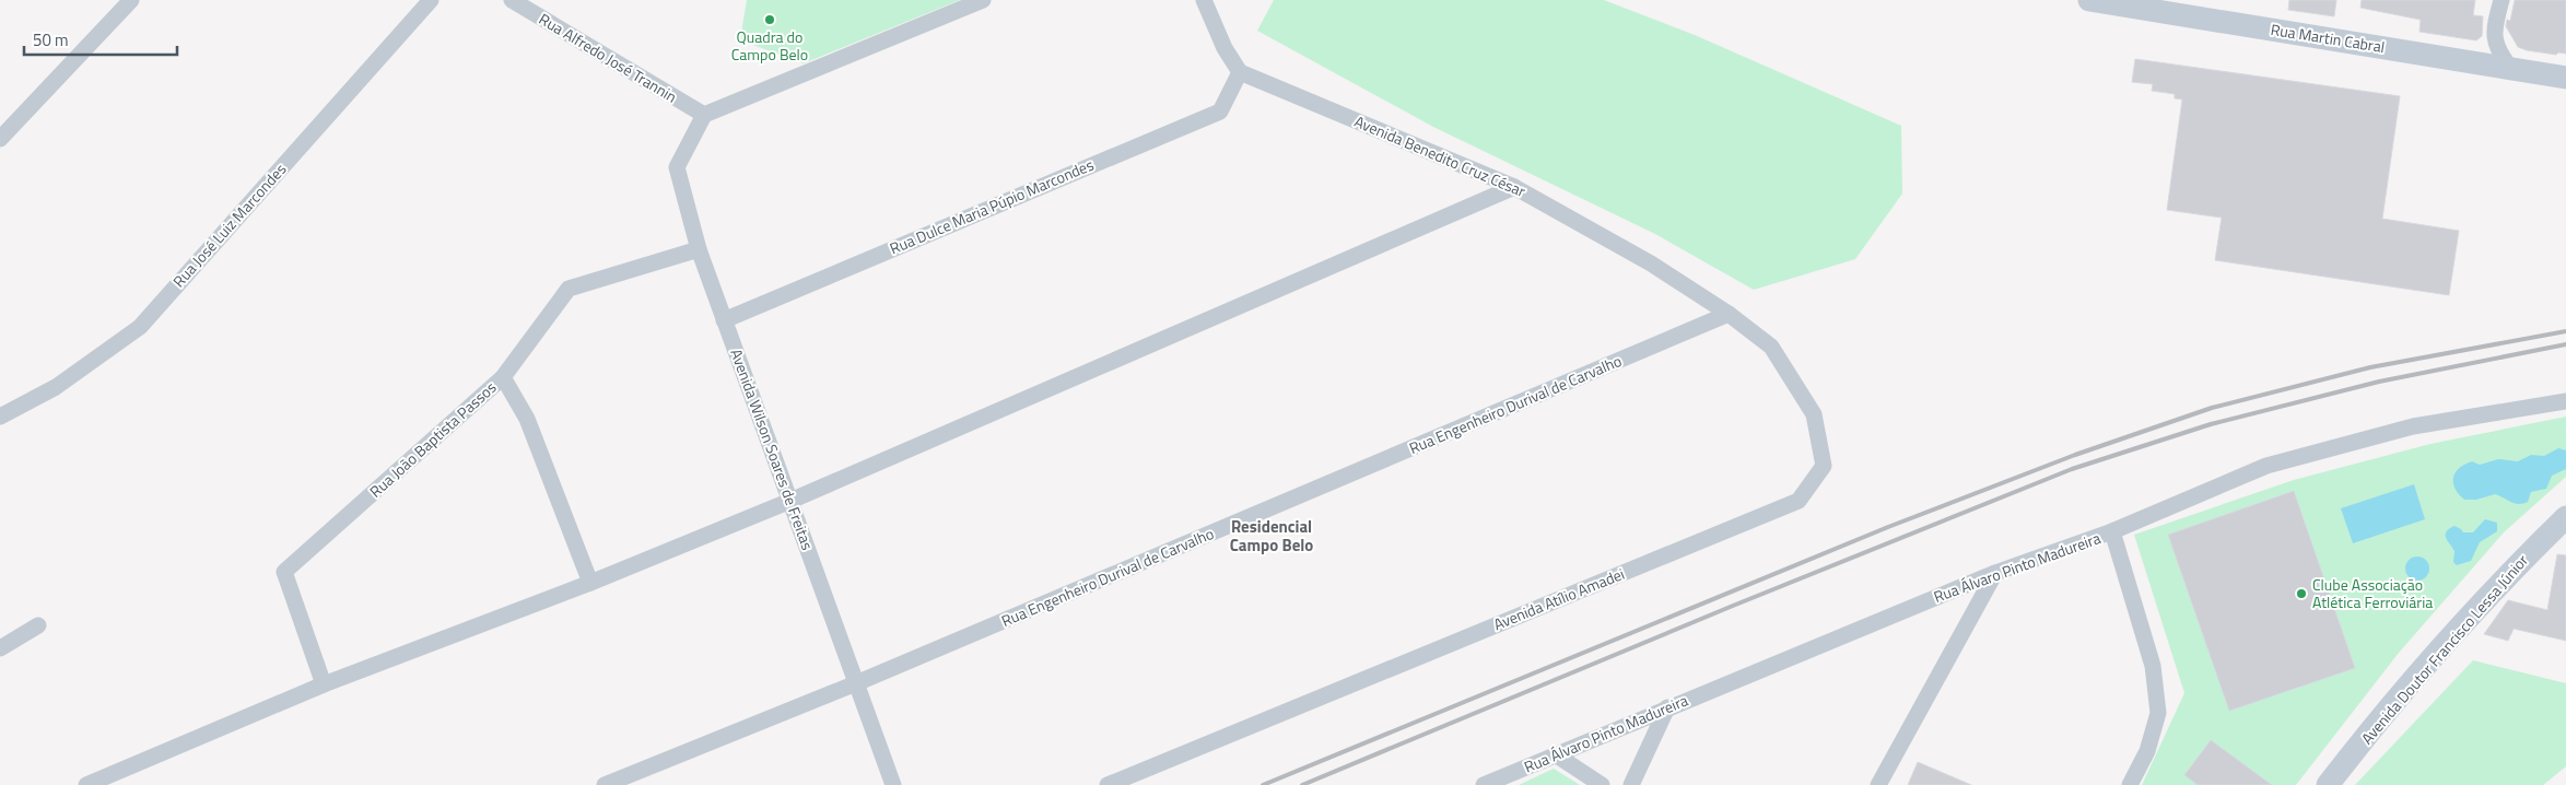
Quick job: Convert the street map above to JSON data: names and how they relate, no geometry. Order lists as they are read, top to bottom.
{
  "streets": {
    "main road": ["Rua Martin Cabral", "Avenida Doutor Francisco Lessa Júnior"],
    "street": [
      "Rua Alfredo José Trannin",
      "Avenida Benedito Cruz César",
      "Rua Dulce Maria Púpio Marcondes",
      "Rua José Luiz Marcondes",
      "Rua Engenheiro Durival de Carvalho",
      "Rua João Baptista Passos",
      "Avenida Wilson Soares de Freitas",
      "Rua Álvaro Pinto Madureira",
      "Avenida Atílio Amadei"
    ]
  },
  "crossings": [
    ["Rua Alfredo José Trannin", "Avenida Wilson Soares de Freitas"],
    ["Avenida Benedito Cruz César", "Rua Dulce Maria Púpio Marcondes"],
    ["Avenida Benedito Cruz César", "Rua Engenheiro Durival de Carvalho"],
    ["Avenida Benedito Cruz César", "Avenida Atílio Amadei"],
    ["Rua Dulce Maria Púpio Marcondes", "Avenida Wilson Soares de Freitas"],
    ["Rua Engenheiro Durival de Carvalho", "Avenida Wilson Soares de Freitas"],
    ["Rua Engenheiro Durival de Carvalho", "Avenida Atílio Amadei"]
  ],
  "districts": ["Residencial Campo Belo"],
  "places": ["Quadra do Campo Belo", "Clube Associação Atlética Ferroviária"],
  "scale_bar": "50 m"
}
